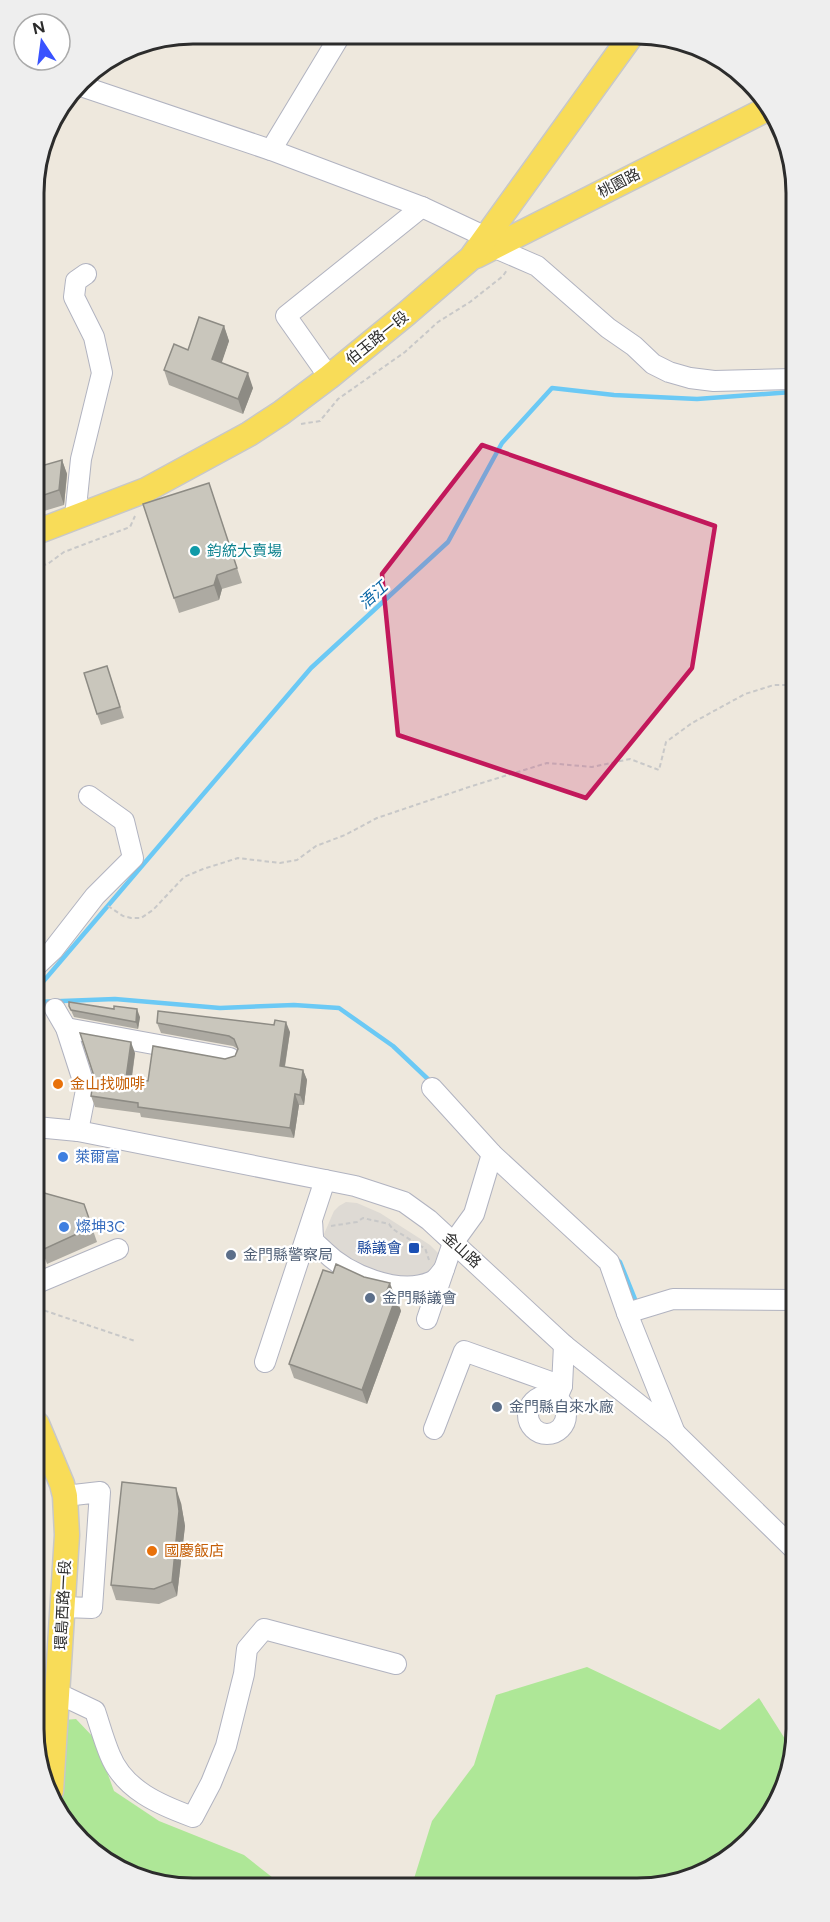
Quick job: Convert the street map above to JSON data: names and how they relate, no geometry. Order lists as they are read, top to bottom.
{
  "streets": {
    "main road": ["桃園路", "伯玉路一段", "環島西路一段"],
    "street": ["金山路"]
  },
  "crossings": [
    ["桃園路", "伯玉路一段"]
  ],
  "water": ["浯江"],
  "places": {
    "other": [
      "鈞統大賣場",
      "金山找咖啡",
      "萊爾富",
      "燦坤3C",
      "金門縣警察局",
      "金門縣議會",
      "金門縣自來水廠",
      "國慶飯店"
    ],
    "transit": ["縣議會"]
  },
  "north": "top"
}
